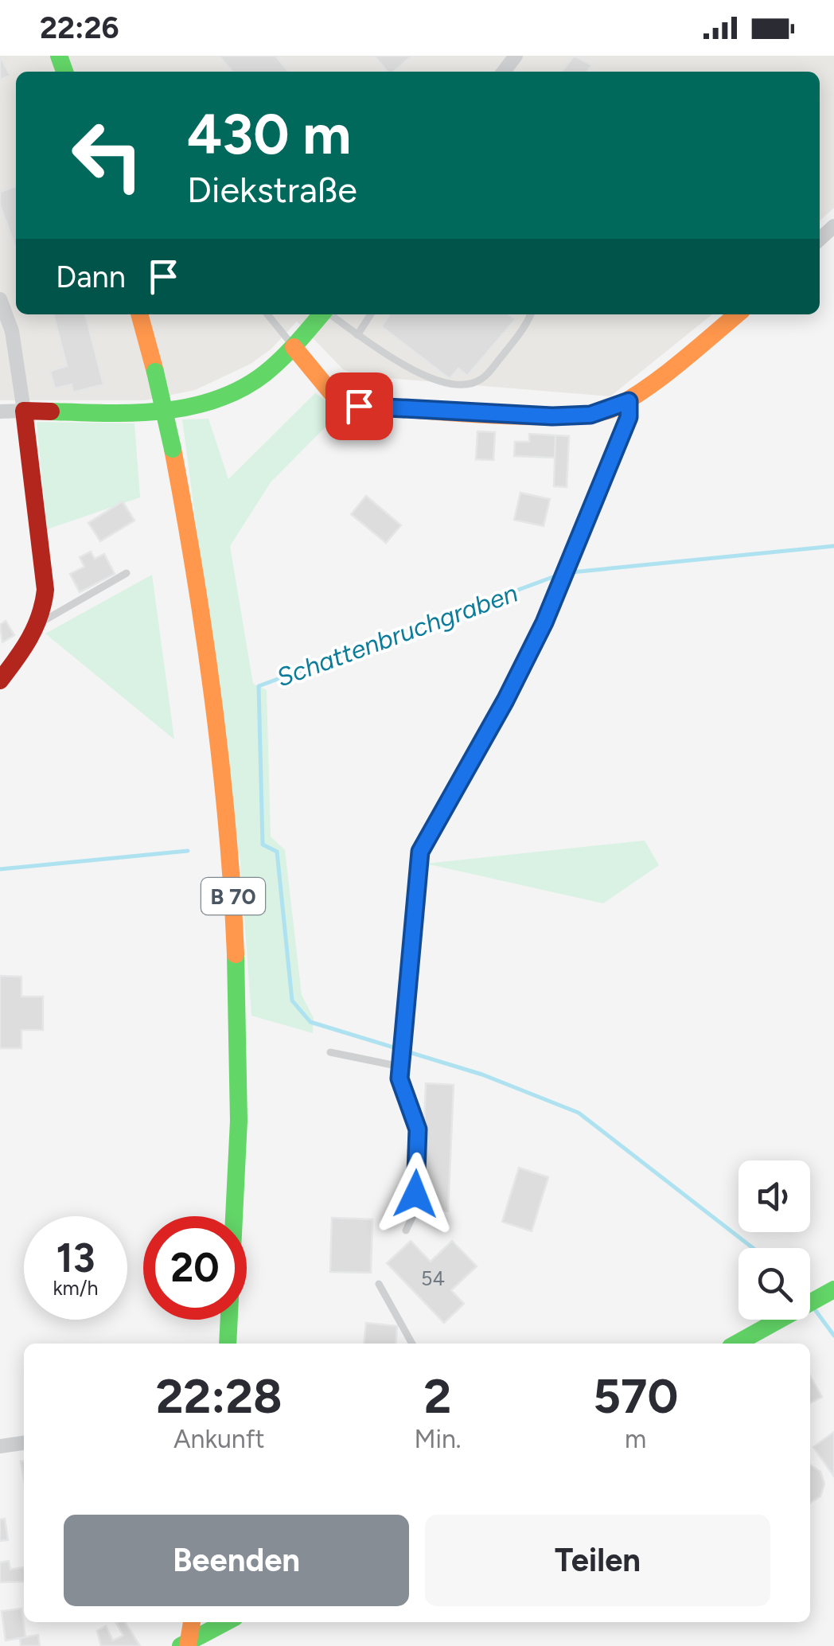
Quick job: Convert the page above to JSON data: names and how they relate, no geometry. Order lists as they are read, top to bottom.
{
  "streets": {
    "main road": ["B 70"]
  },
  "water": ["Schattenbruchgraben"],
  "house_numbers": ["54"],
  "page": {
    "status": "22:26",
    "turn": ["430 m", "Diekstraße"],
    "then": "Dann",
    "speed": "13 km/h",
    "limit": "20",
    "eta": [
      "22:28",
      "Ankunft",
      "2",
      "Min.",
      "570",
      "m"
    ],
    "buttons": ["Beenden", "Teilen"]
  }
}
